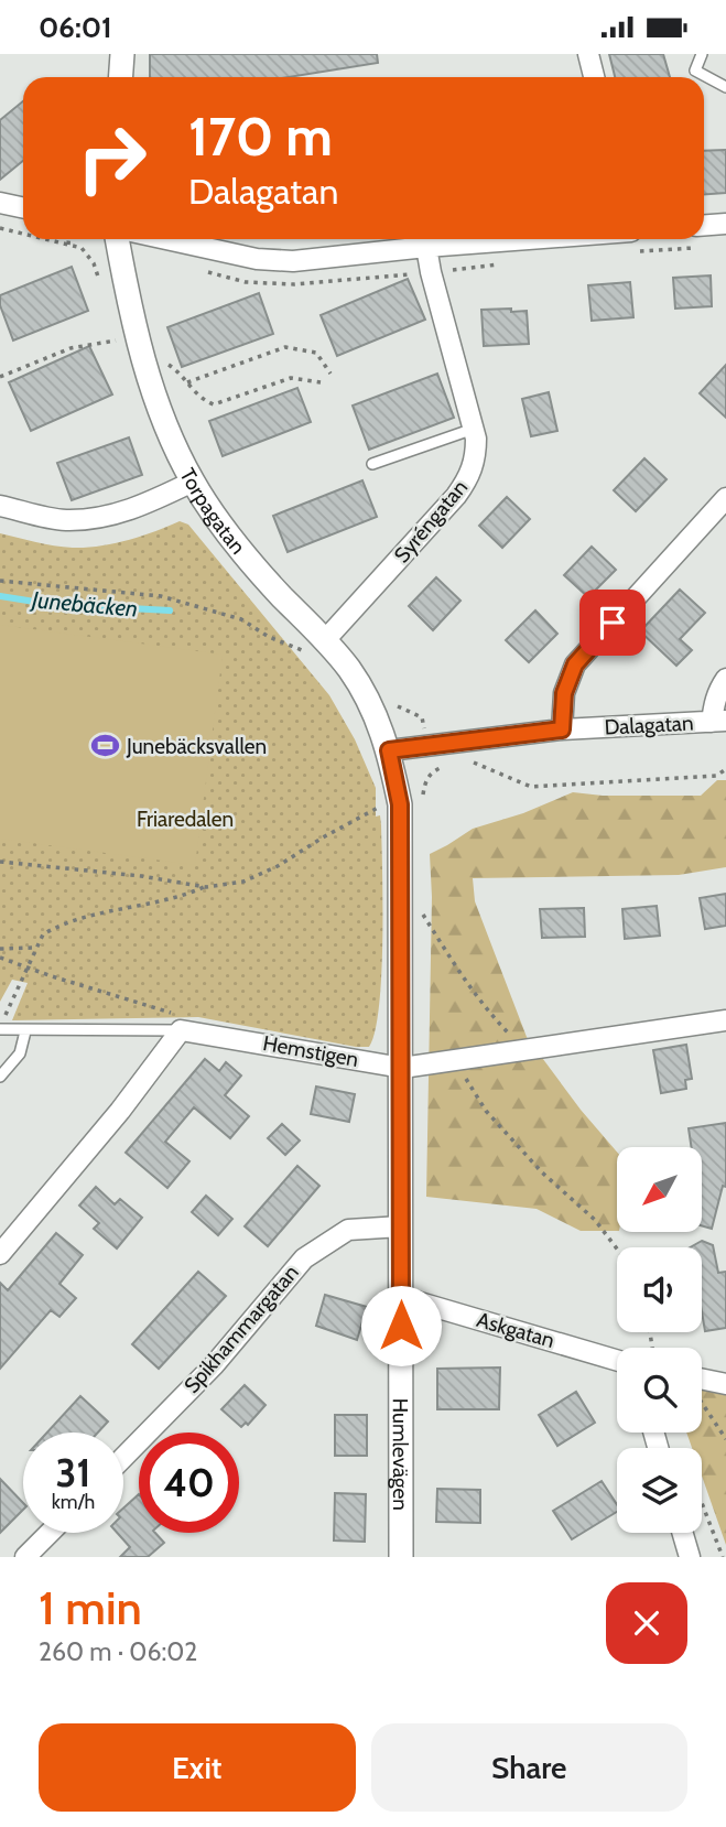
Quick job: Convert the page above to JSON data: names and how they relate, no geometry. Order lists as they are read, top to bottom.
{
  "streets": {
    "street": [
      "Torpagatan",
      "Syréngatan",
      "Dalagatan",
      "Hemstigen",
      "Spikhammargatan",
      "Askgatan",
      "Humlevägen"
    ]
  },
  "crossings": [
    ["Torpagatan", "Syréngatan"],
    ["Torpagatan", "Dalagatan"],
    ["Torpagatan", "Humlevägen"],
    ["Dalagatan", "Humlevägen"],
    ["Hemstigen", "Humlevägen"],
    ["Spikhammargatan", "Humlevägen"],
    ["Askgatan", "Humlevägen"]
  ],
  "water": ["Junebäcken"],
  "parks": ["Friaredalen"],
  "places": {
    "sports": ["Junebäcksvallen"]
  },
  "north": "bottom left",
  "page": {
    "status": "06:01",
    "turn": ["170 m", "Dalagatan"],
    "speed": "31 km/h",
    "limit": "40",
    "heading": ["1 min", "260 m · 06:02"],
    "buttons": ["Exit", "Share"]
  }
}
